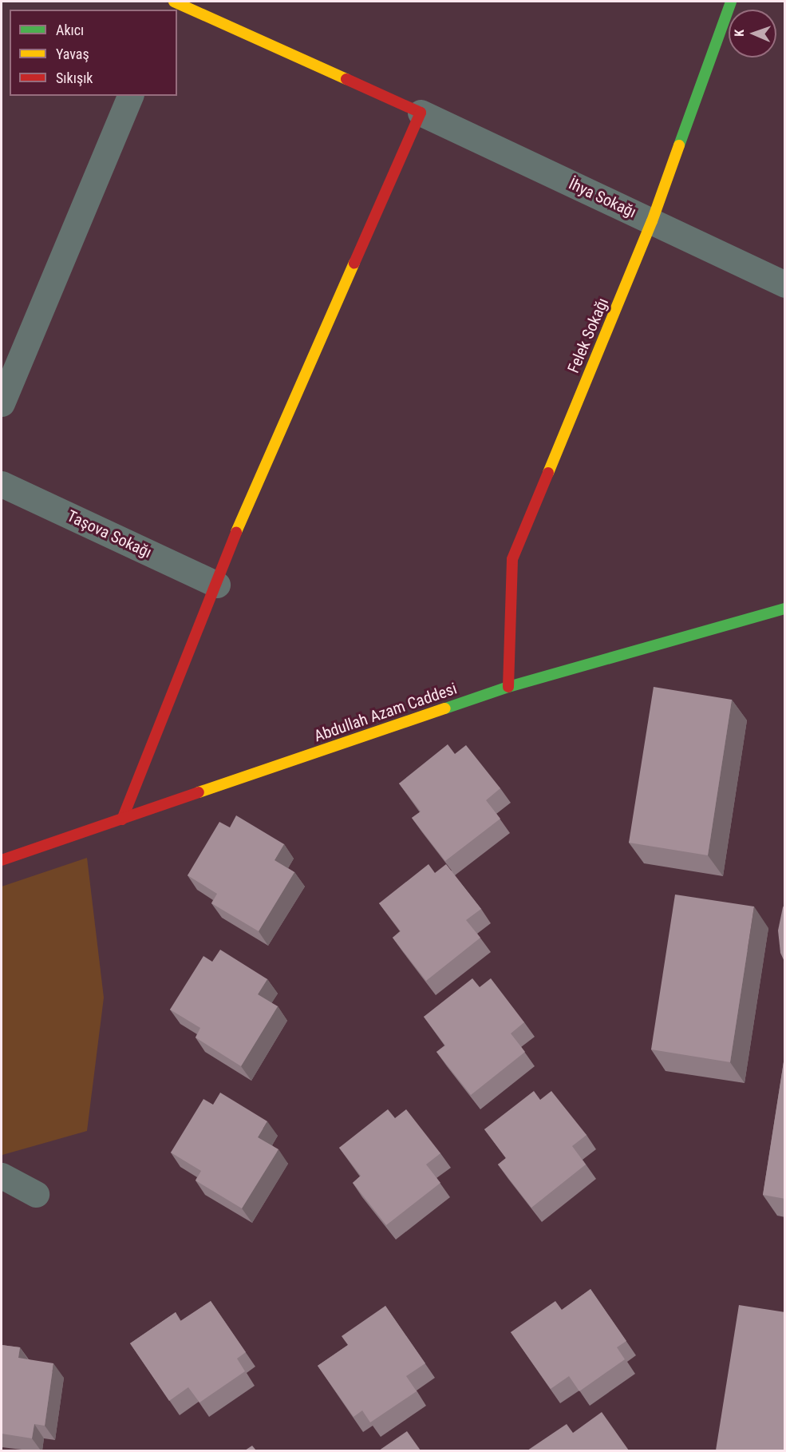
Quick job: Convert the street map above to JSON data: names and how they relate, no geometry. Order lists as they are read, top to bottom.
{
  "streets": {
    "street": [
      "İhya Sokağı",
      "Felek Sokağı",
      "Taşova Sokağı",
      "Abdullah Azam Caddesi"
    ]
  },
  "crossings": [
    ["İhya Sokağı", "Felek Sokağı"],
    ["Felek Sokağı", "Abdullah Azam Caddesi"]
  ],
  "legend": ["Akıcı", "Yavaş", "Sıkışık"],
  "north": "left"
}
